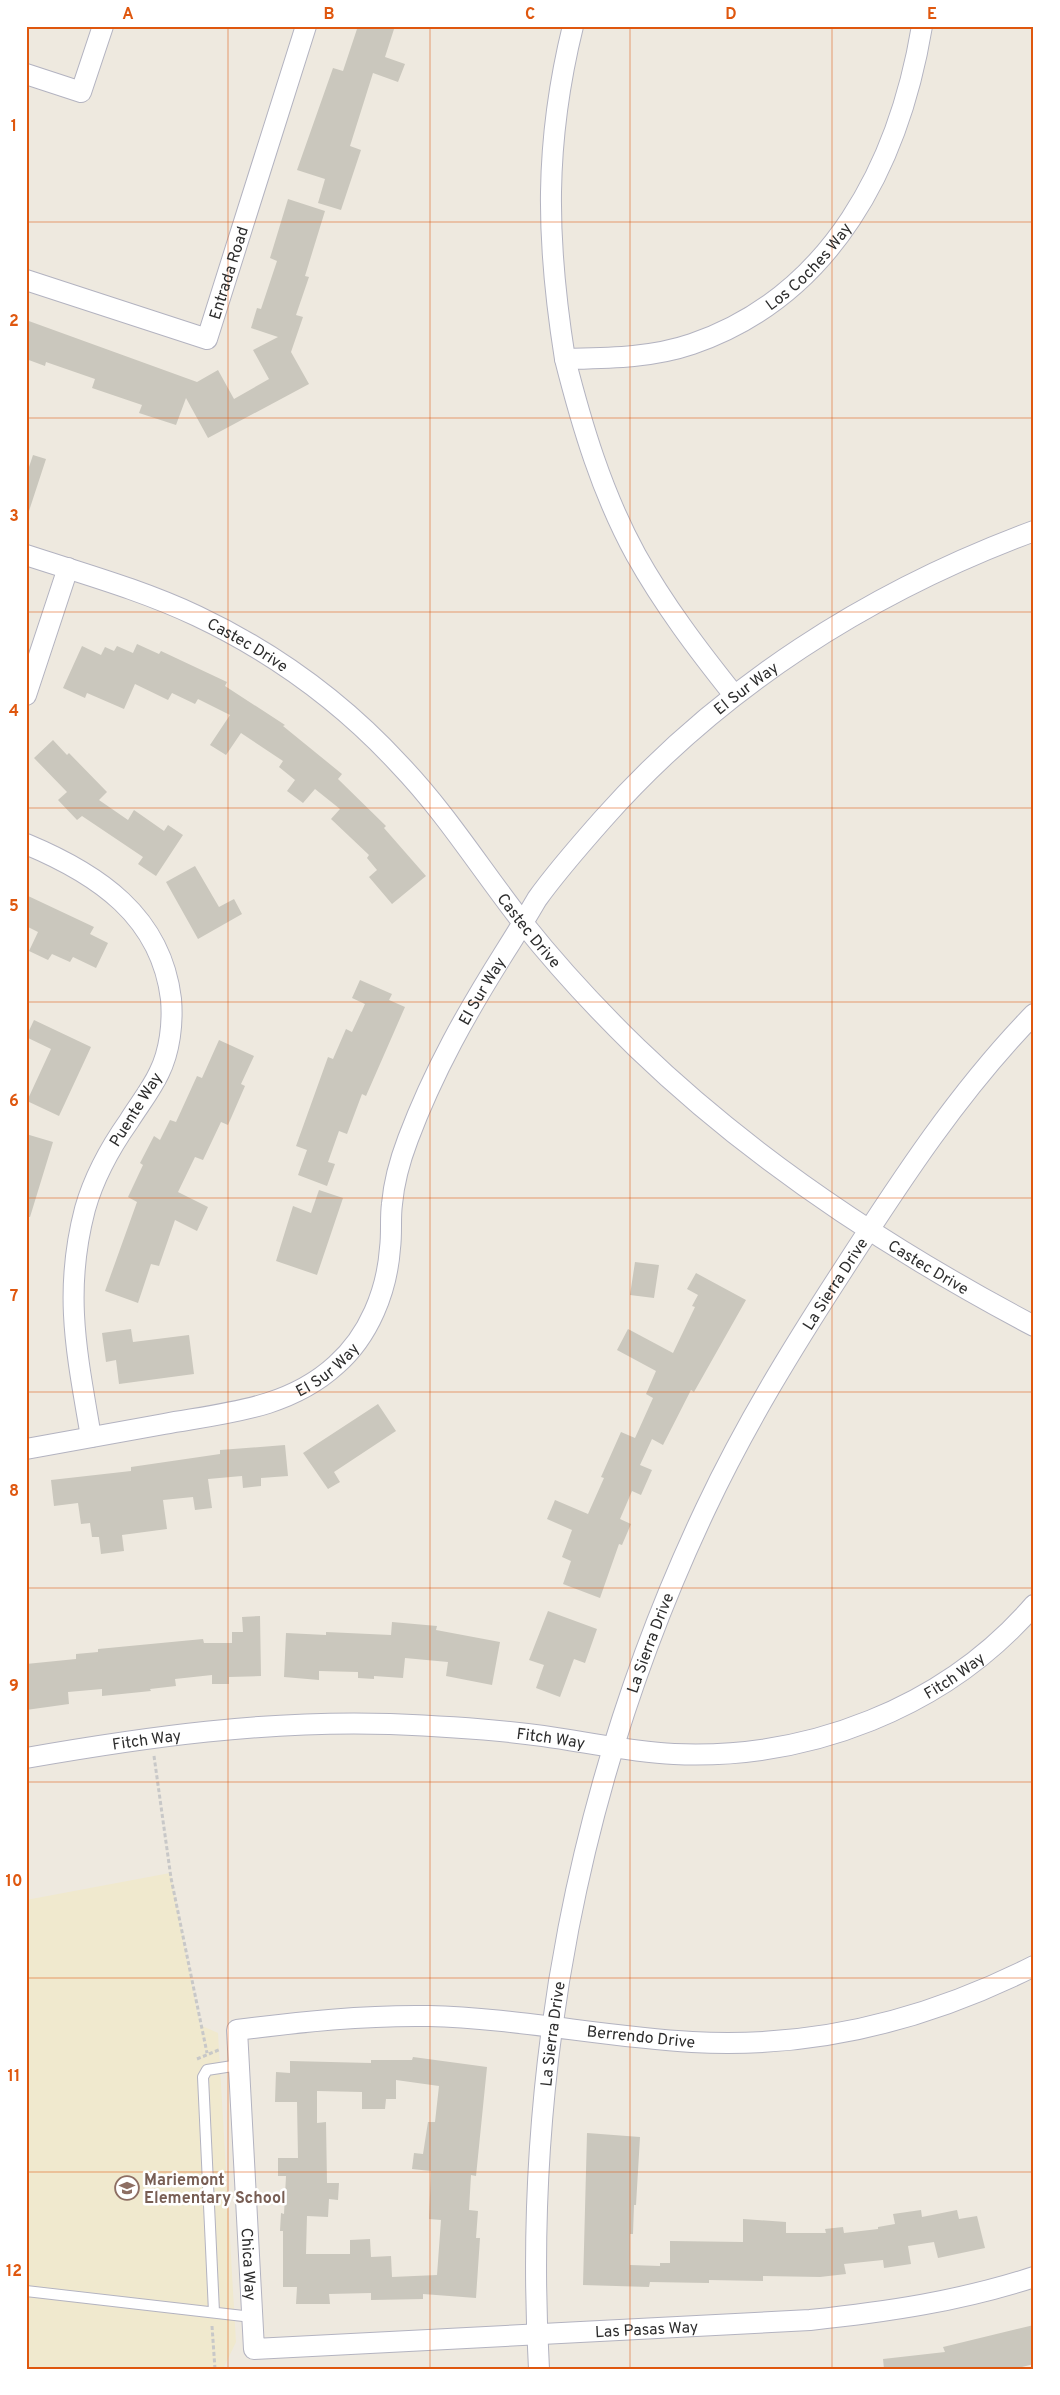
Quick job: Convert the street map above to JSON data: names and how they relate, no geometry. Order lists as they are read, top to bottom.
{
  "streets": {
    "street": [
      "Los Coches Way",
      "Entrada Road",
      "Castec Drive",
      "El Sur Way",
      "Puente Way",
      "La Sierra Drive",
      "Fitch Way",
      "Berrendo Drive",
      "Chica Way",
      "Las Pasas Way"
    ]
  },
  "crossings": [
    ["Castec Drive", "El Sur Way"],
    ["Castec Drive", "La Sierra Drive"],
    ["El Sur Way", "Puente Way"],
    ["La Sierra Drive", "Fitch Way"],
    ["La Sierra Drive", "Berrendo Drive"],
    ["La Sierra Drive", "Las Pasas Way"],
    ["Berrendo Drive", "Chica Way"],
    ["Chica Way", "Las Pasas Way"]
  ],
  "places": {
    "school or university": ["Mariemont Elementary School"]
  },
  "grid": {
    "columns": [
      "A",
      "B",
      "C",
      "D",
      "E"
    ],
    "rows": [
      "1",
      "2",
      "3",
      "4",
      "5",
      "6",
      "7",
      "8",
      "9",
      "10",
      "11",
      "12"
    ]
  }
}
